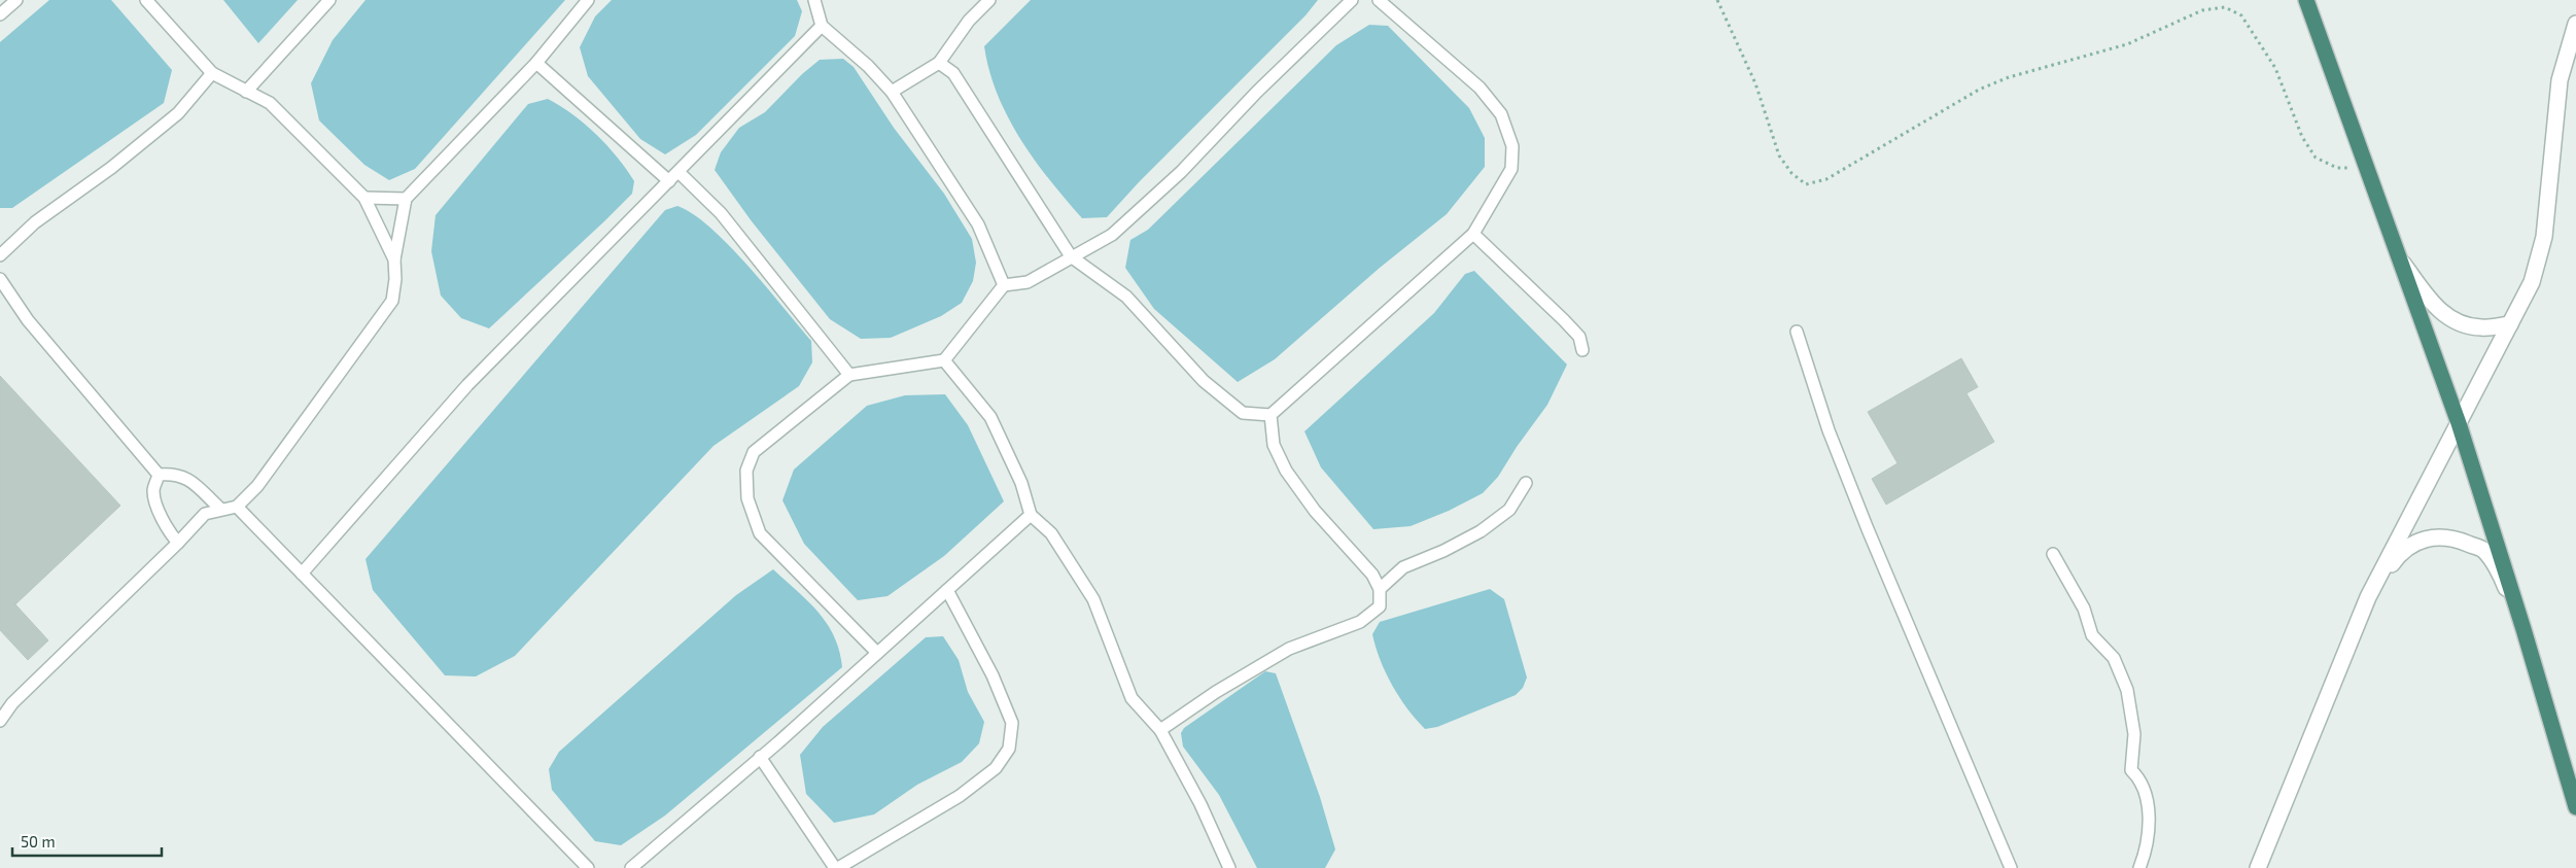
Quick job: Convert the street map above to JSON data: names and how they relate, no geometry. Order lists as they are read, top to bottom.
{
  "scale_bar": "50 m"
}
